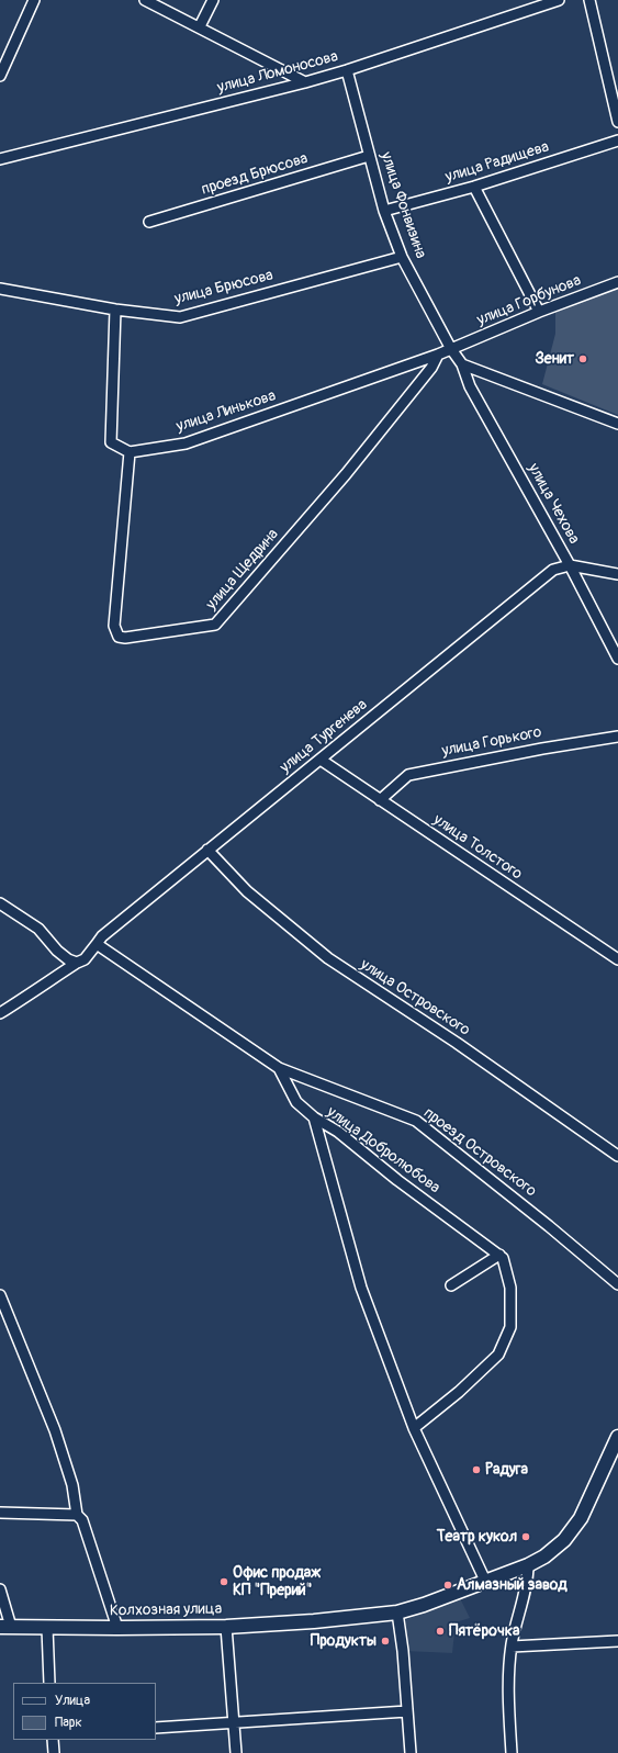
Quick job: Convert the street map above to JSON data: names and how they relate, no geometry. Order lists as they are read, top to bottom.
{
  "streets": {
    "main road": ["Колхозная улица"],
    "street": [
      "улица Ломоносова",
      "улица Радищева",
      "проезд Брюсова",
      "улица Фонвизина",
      "улица Брюсова",
      "улица Горбунова",
      "улица Линькова",
      "улица Чехова",
      "улица Щедрина",
      "улица Тургенева",
      "улица Горького",
      "улица Толстого",
      "улица Островского",
      "улица Добролюбова",
      "проезд Островского"
    ]
  },
  "crossings": [
    ["улица Ломоносова", "улица Фонвизина"],
    ["улица Радищева", "улица Фонвизина"],
    ["проезд Брюсова", "улица Фонвизина"],
    ["улица Фонвизина", "улица Брюсова"],
    ["улица Фонвизина", "улица Горбунова"],
    ["улица Фонвизина", "улица Линькова"],
    ["улица Фонвизина", "улица Чехова"],
    ["улица Горбунова", "улица Линькова"],
    ["улица Линькова", "улица Щедрина"],
    ["улица Чехова", "улица Тургенева"],
    ["улица Тургенева", "улица Толстого"],
    ["улица Тургенева", "улица Островского"],
    ["улица Тургенева", "проезд Островского"],
    ["улица Горького", "улица Толстого"],
    ["улица Добролюбова", "Колхозная улица"]
  ],
  "places": [
    "Зенит",
    "Радуга",
    "Театр кукол",
    "Офис продаж КП \"Прерий\"",
    "Алмазный завод",
    "Пятёрочка",
    "Продукты"
  ],
  "legend": ["Улица", "Парк"]
}
